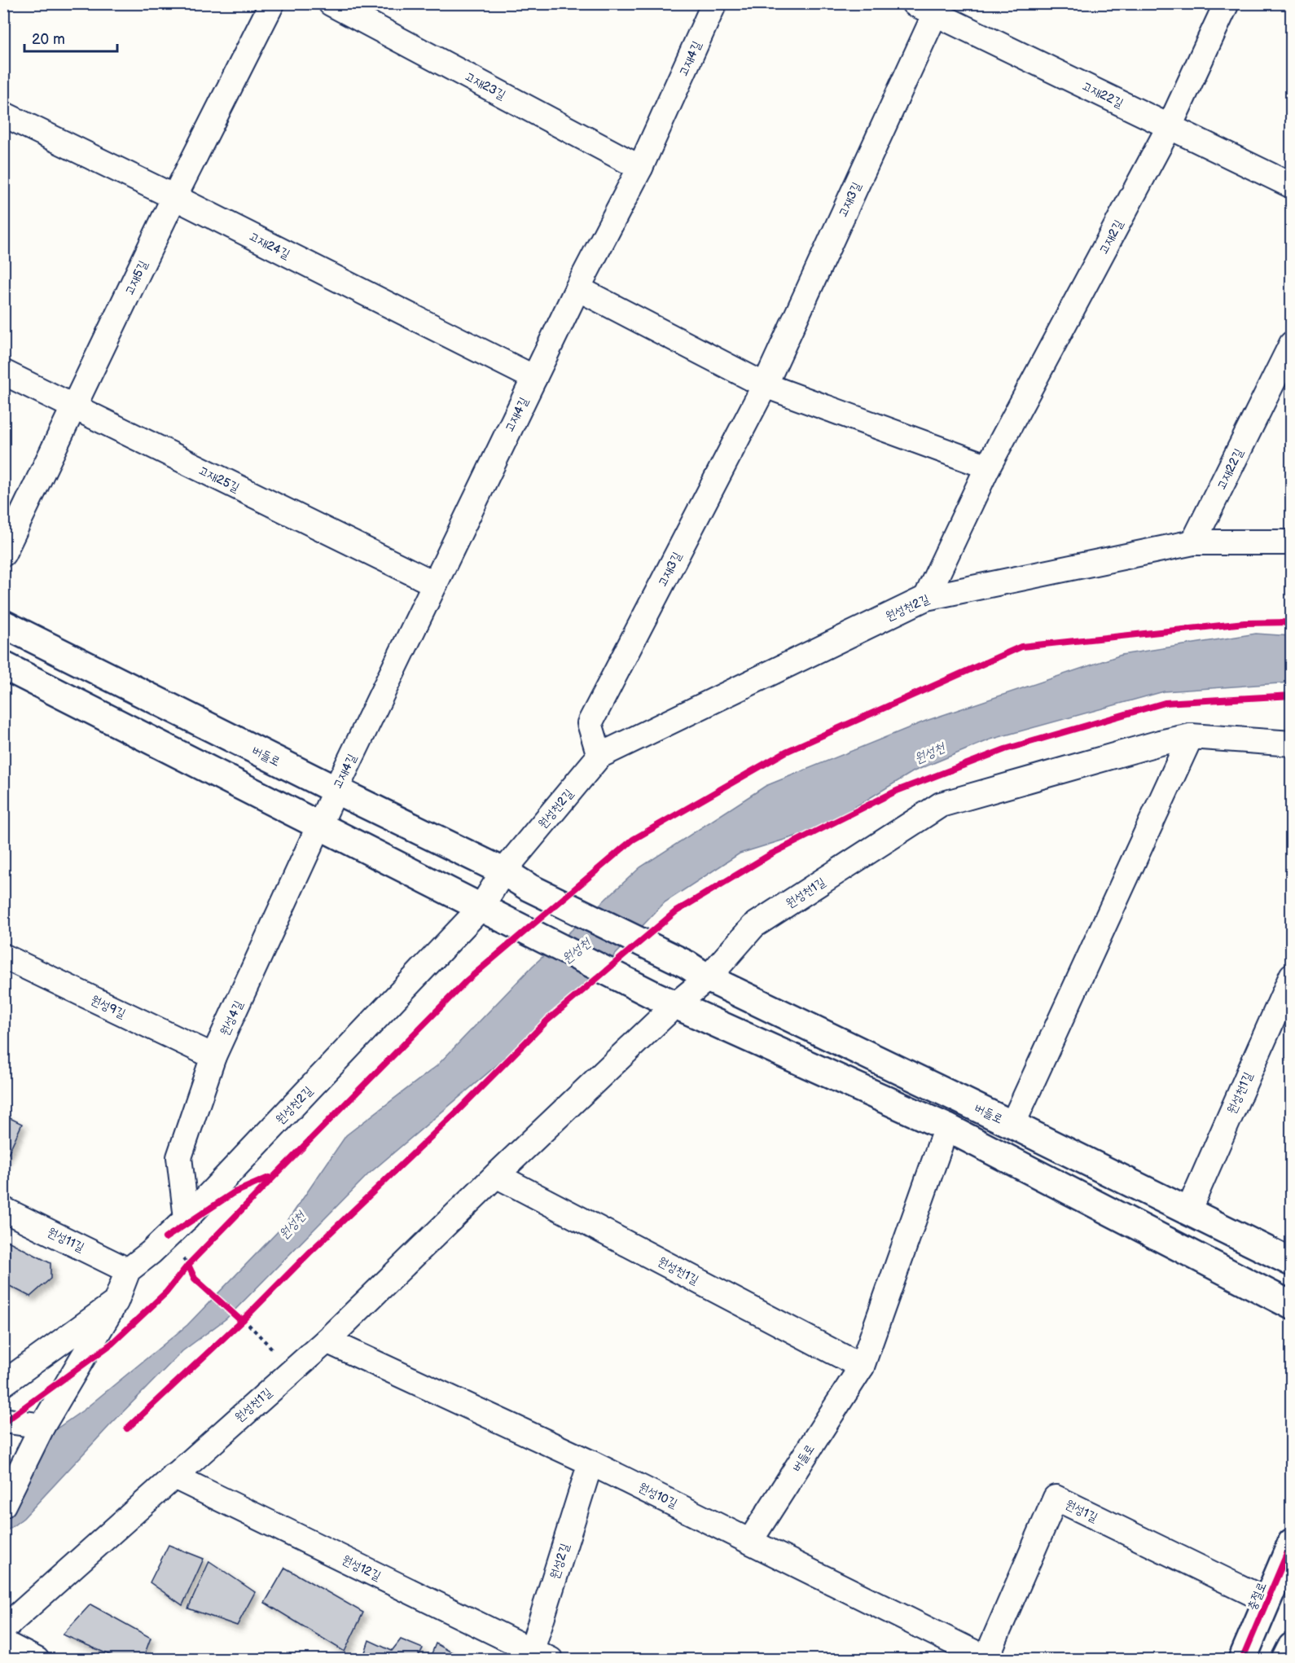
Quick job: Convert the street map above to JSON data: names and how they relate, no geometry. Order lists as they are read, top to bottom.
{
  "streets": {
    "street": [
      "고재4길",
      "고재23길",
      "고재22길",
      "고재3길",
      "고재2길",
      "고재24길",
      "고재5길",
      "고재25길",
      "원성천2길",
      "버들로",
      "원성천1길",
      "원성9길",
      "원성4길",
      "원성11길",
      "원성10길",
      "원성1길",
      "원성2길",
      "원성12길",
      "충절로"
    ]
  },
  "crossings": [
    ["고재4길", "고재23길"],
    ["고재4길", "고재24길"],
    ["고재4길", "고재25길"],
    ["고재4길", "버들로"],
    ["고재4길", "원성4길"],
    ["고재22길", "고재3길"],
    ["고재22길", "고재2길"],
    ["고재22길", "원성천2길"],
    ["고재3길", "원성천2길"],
    ["고재2길", "원성천2길"],
    ["고재24길", "고재5길"],
    ["고재5길", "고재25길"],
    ["원성천2길", "버들로"],
    ["원성천2길", "원성4길"],
    ["원성천2길", "원성11길"],
    ["버들로", "원성천1길"],
    ["버들로", "원성10길"],
    ["원성천1길", "원성10길"],
    ["원성천1길", "원성12길"],
    ["원성9길", "원성4길"],
    ["원성10길", "원성1길"],
    ["원성10길", "원성2길"],
    ["원성1길", "충절로"],
    ["원성2길", "원성12길"]
  ],
  "water": ["원성천"],
  "scale_bar": "20 m"
}
